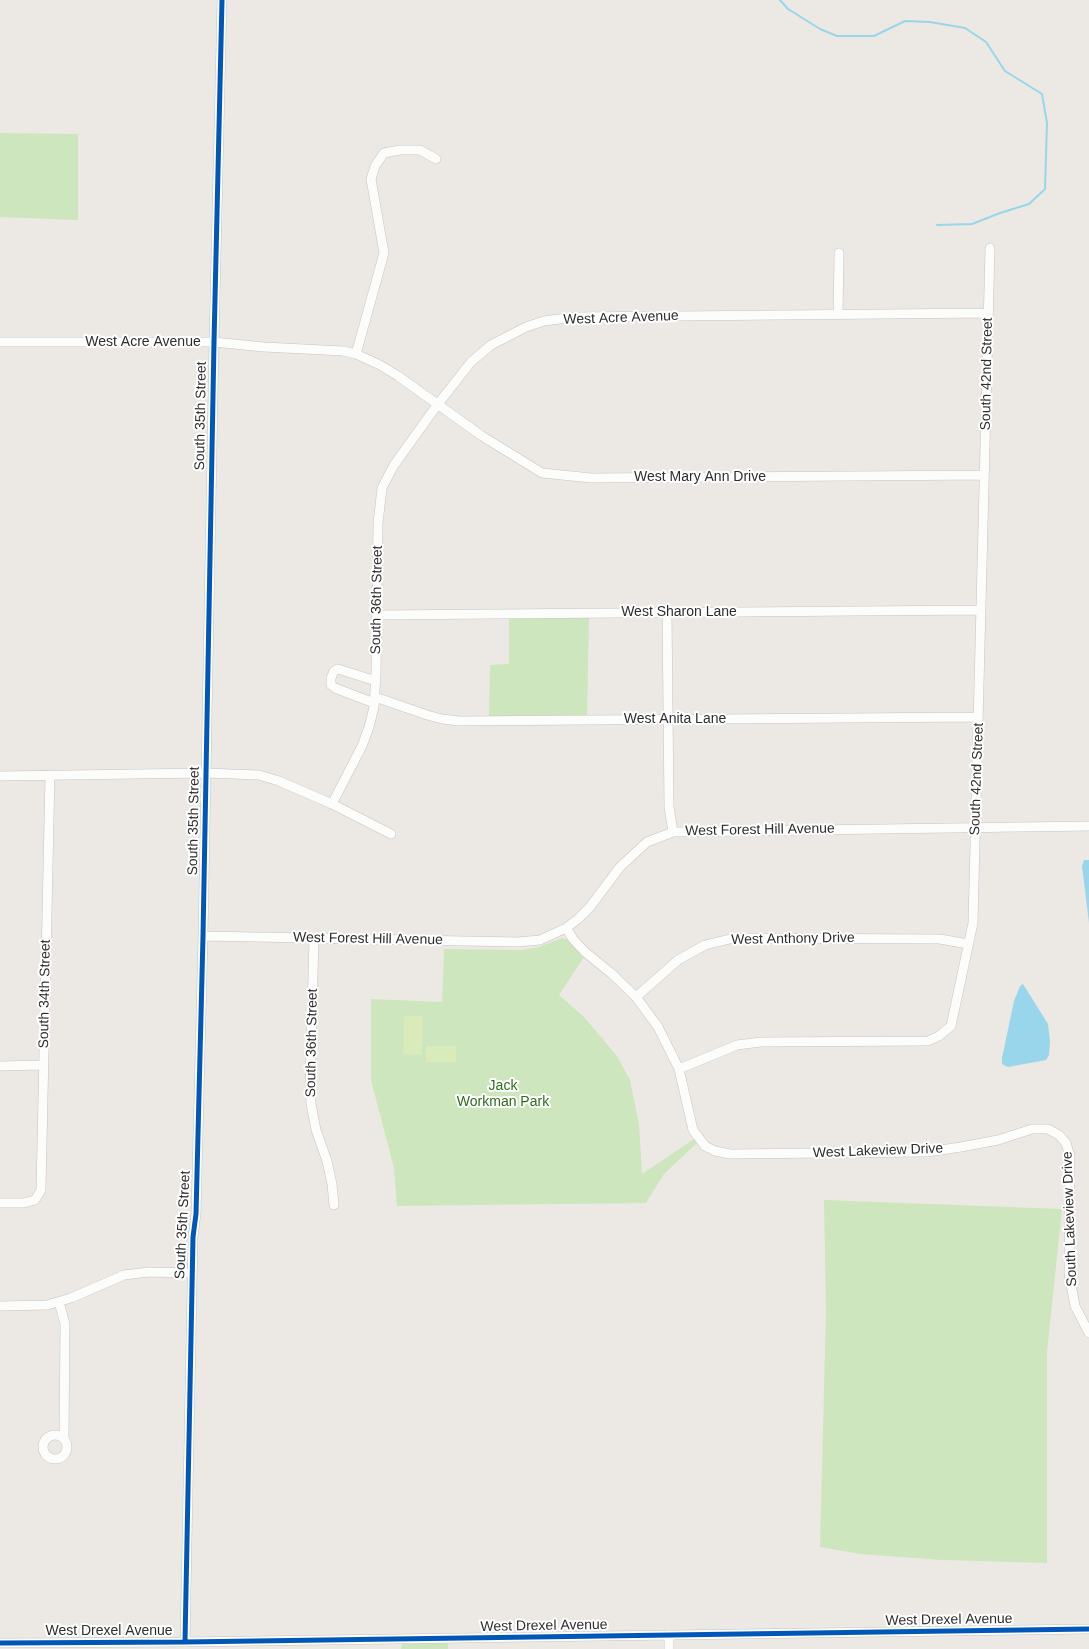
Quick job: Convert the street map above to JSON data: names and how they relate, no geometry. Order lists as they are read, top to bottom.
{
  "streets": {
    "street": [
      "West Acre Avenue",
      "South 42nd Street",
      "South 35th Street",
      "West Mary Ann Drive",
      "South 36th Street",
      "West Sharon Lane",
      "West Anita Lane",
      "West Forest Hill Avenue",
      "West Anthony Drive",
      "South 34th Street",
      "West Lakeview Drive",
      "South Lakeview Drive",
      "West Drexel Avenue"
    ]
  },
  "crossings": [
    ["West Acre Avenue", "South 42nd Street"],
    ["West Acre Avenue", "South 35th Street"],
    ["West Acre Avenue", "West Mary Ann Drive"],
    ["West Acre Avenue", "South 36th Street"],
    ["South 42nd Street", "West Mary Ann Drive"],
    ["South 42nd Street", "West Sharon Lane"],
    ["South 42nd Street", "West Anita Lane"],
    ["South 42nd Street", "West Forest Hill Avenue"],
    ["South 42nd Street", "West Anthony Drive"],
    ["South 42nd Street", "West Lakeview Drive"],
    ["South 35th Street", "West Forest Hill Avenue"],
    ["South 35th Street", "West Drexel Avenue"],
    ["West Mary Ann Drive", "South 36th Street"],
    ["South 36th Street", "West Sharon Lane"],
    ["South 36th Street", "West Anita Lane"],
    ["South 36th Street", "West Forest Hill Avenue"],
    ["West Lakeview Drive", "South Lakeview Drive"]
  ],
  "parks": ["Jack Workman Park"]
}
